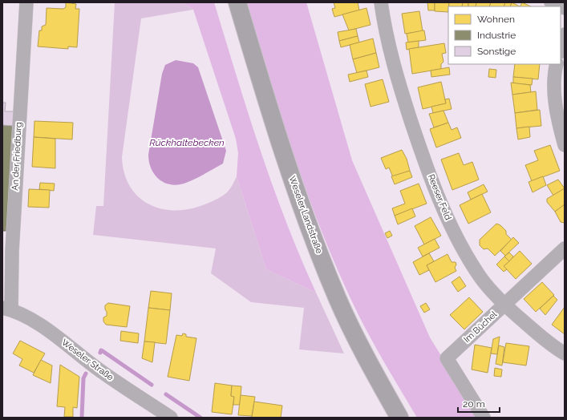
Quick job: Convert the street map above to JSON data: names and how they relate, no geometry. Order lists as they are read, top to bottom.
{
  "streets": {
    "main road": ["Weseler Landstraße"],
    "street": [
      "An der Friedburg",
      "Reeser Feld",
      "Im Büchel",
      "Weseler Straße"
    ]
  },
  "crossings": [
    ["An der Friedburg", "Weseler Straße"],
    ["Reeser Feld", "Im Büchel"]
  ],
  "water": ["Rückhaltebecken"],
  "legend": ["Wohnen", "Industrie", "Sonstige"],
  "scale_bar": "20 m"
}
